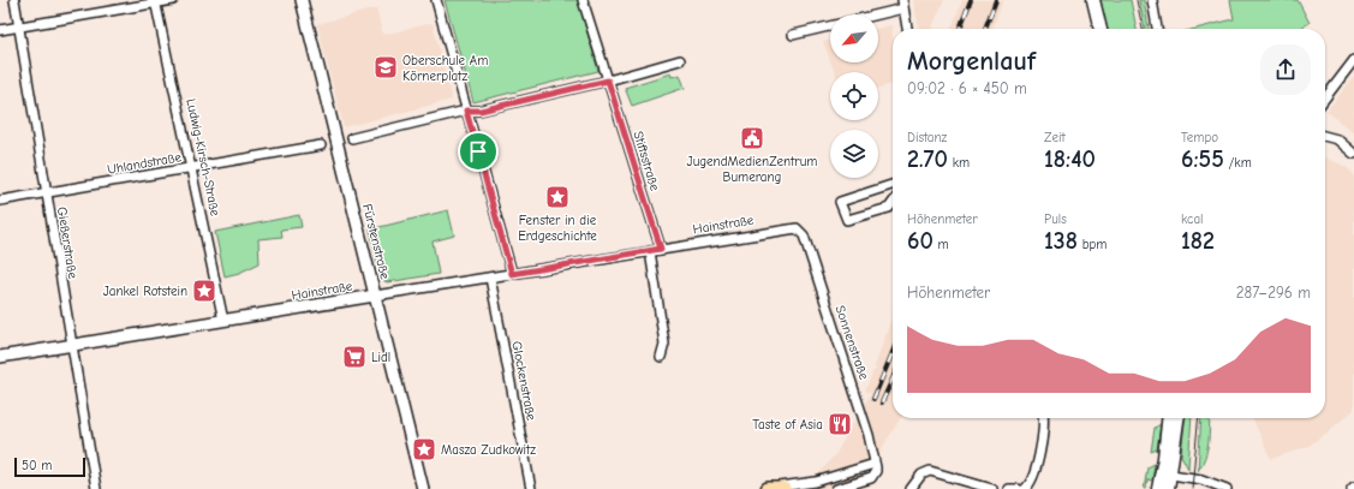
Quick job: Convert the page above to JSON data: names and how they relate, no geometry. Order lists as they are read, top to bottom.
{
  "streets": {
    "street": [
      "Ludwig-Kirsch-Straße",
      "Stiftsstraße",
      "Uhlandstraße",
      "Hainstraße",
      "Fürstenstraße",
      "Gießerstraße",
      "Sonnenstraße",
      "Glockenstraße"
    ]
  },
  "crossings": [
    ["Ludwig-Kirsch-Straße", "Uhlandstraße"],
    ["Ludwig-Kirsch-Straße", "Hainstraße"],
    ["Stiftsstraße", "Hainstraße"],
    ["Uhlandstraße", "Gießerstraße"],
    ["Hainstraße", "Fürstenstraße"],
    ["Hainstraße", "Gießerstraße"],
    ["Hainstraße", "Sonnenstraße"],
    ["Hainstraße", "Glockenstraße"]
  ],
  "places": {
    "school or university": ["Oberschule Am Körnerplatz"],
    "public building": ["JugendMedienZentrum Bumerang"],
    "place": ["Fenster in die Erdgeschichte", "Jankel Rotstein", "Masza Zudkowitz"],
    "supermarket": ["Lidl"],
    "restaurant": ["Taste of Asia"]
  },
  "scale_bar": "50 m",
  "north": "bottom left",
  "page": {
    "heading": ["Morgenlauf", "09:02 · 6 × 450 m"],
    "stats": [
      ["Distanz", "2.70 km"],
      ["Zeit", "18:40"],
      ["Tempo", "6:55 /km"],
      ["Höhenmeter", "60 m"],
      ["Puls", "138 bpm"],
      ["kcal", "182"]
    ],
    "chart": ["Höhenmeter", "287–296 m"],
    "scale": "50 m"
  }
}
